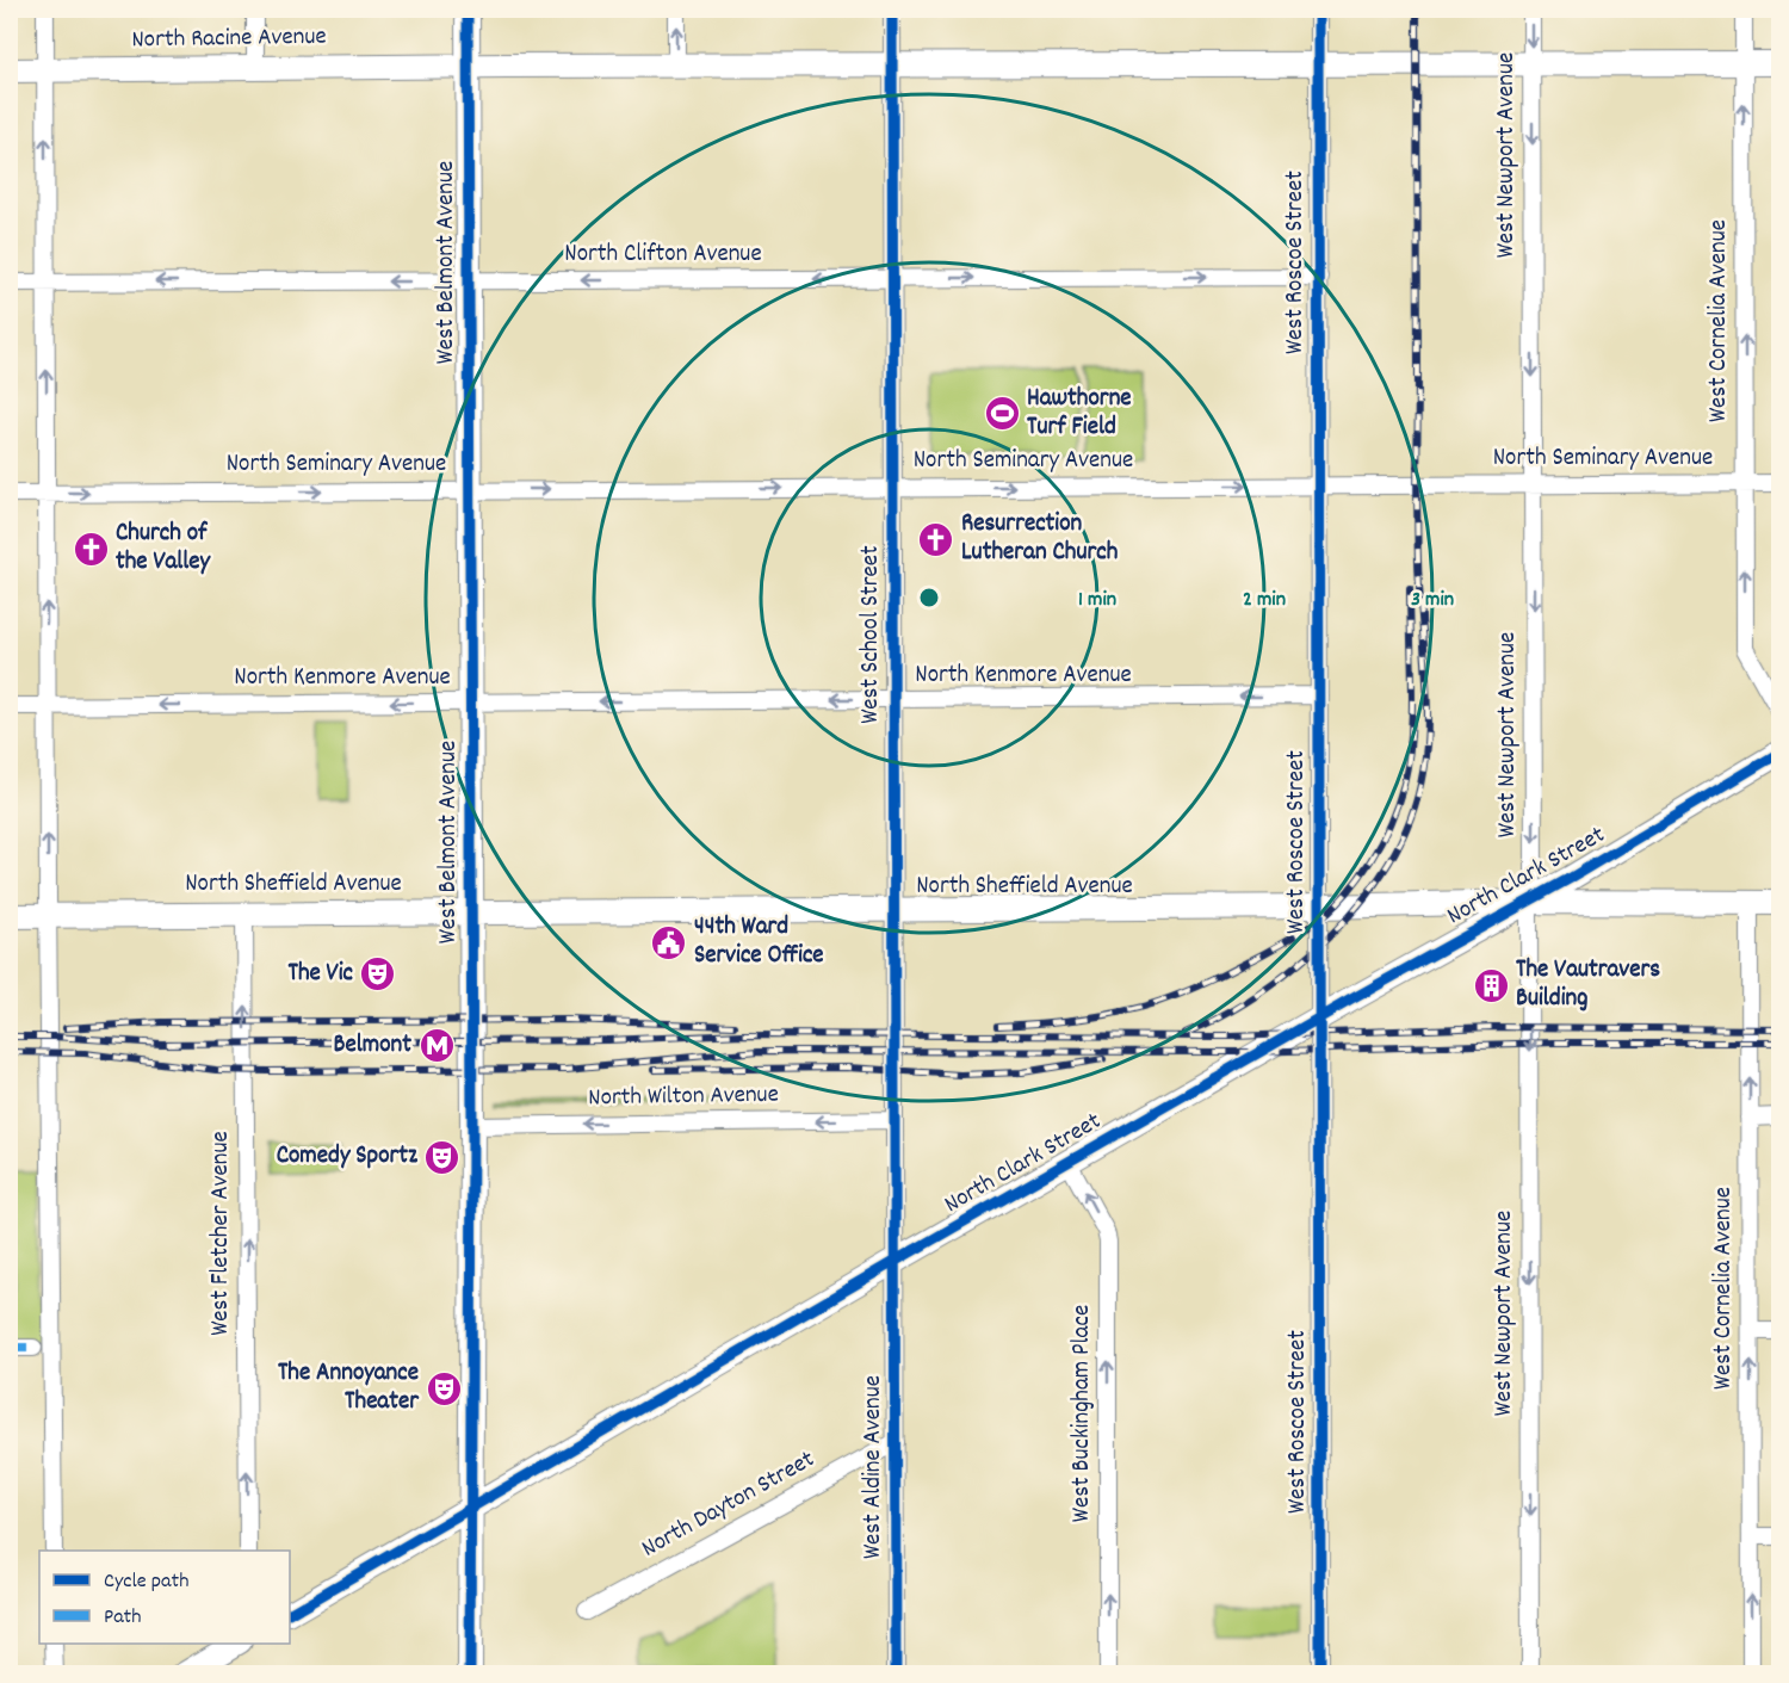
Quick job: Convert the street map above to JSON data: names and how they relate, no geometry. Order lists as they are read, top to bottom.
{
  "streets": {
    "street": [
      "North Racine Avenue",
      "West Newport Avenue",
      "North Clifton Avenue",
      "West Belmont Avenue",
      "West Roscoe Street",
      "West Cornelia Avenue",
      "North Seminary Avenue",
      "West School Street",
      "North Kenmore Avenue",
      "North Clark Street",
      "North Sheffield Avenue",
      "North Wilton Avenue",
      "West Fletcher Avenue",
      "West Buckingham Place",
      "West Aldine Avenue",
      "North Dayton Street"
    ]
  },
  "crossings": [
    ["North Racine Avenue", "West Newport Avenue"],
    ["North Racine Avenue", "West Belmont Avenue"],
    ["North Racine Avenue", "West Roscoe Street"],
    ["North Racine Avenue", "West Cornelia Avenue"],
    ["North Racine Avenue", "West School Street"],
    ["West Newport Avenue", "North Seminary Avenue"],
    ["West Newport Avenue", "North Clark Street"],
    ["West Newport Avenue", "North Sheffield Avenue"],
    ["North Clifton Avenue", "West Belmont Avenue"],
    ["North Clifton Avenue", "West Roscoe Street"],
    ["North Clifton Avenue", "West School Street"],
    ["West Belmont Avenue", "North Seminary Avenue"],
    ["West Belmont Avenue", "North Kenmore Avenue"],
    ["West Belmont Avenue", "North Clark Street"],
    ["West Belmont Avenue", "North Sheffield Avenue"],
    ["West Belmont Avenue", "North Wilton Avenue"],
    ["West Roscoe Street", "North Seminary Avenue"],
    ["West Roscoe Street", "North Kenmore Avenue"],
    ["West Roscoe Street", "North Clark Street"],
    ["West Roscoe Street", "North Sheffield Avenue"],
    ["West Cornelia Avenue", "North Seminary Avenue"],
    ["West Cornelia Avenue", "North Sheffield Avenue"],
    ["North Seminary Avenue", "West School Street"],
    ["West School Street", "North Kenmore Avenue"],
    ["West School Street", "North Clark Street"],
    ["West School Street", "North Sheffield Avenue"],
    ["West School Street", "North Wilton Avenue"],
    ["West School Street", "West Aldine Avenue"],
    ["North Clark Street", "North Sheffield Avenue"],
    ["North Clark Street", "West Buckingham Place"],
    ["North Clark Street", "West Aldine Avenue"],
    ["North Sheffield Avenue", "West Fletcher Avenue"],
    ["West Aldine Avenue", "North Dayton Street"]
  ],
  "one_way": [
    "West Newport Avenue",
    "West Cornelia Avenue",
    "North Seminary Avenue",
    "North Kenmore Avenue",
    "North Wilton Avenue",
    "West Fletcher Avenue",
    "West Buckingham Place"
  ],
  "places": {
    "sports": ["Hawthorne Turf Field"],
    "church": ["Resurrection Lutheran Church", "Church of the Valley"],
    "public building": ["44th Ward Service Office"],
    "theatre": ["The Vic", "Comedy Sportz", "The Annoyance Theater"],
    "building": ["The Vautravers Building"],
    "metro station": ["Belmont"]
  },
  "legend": ["Cycle path", "Path"],
  "rings": ["1 min", "2 min", "3 min"]
}
